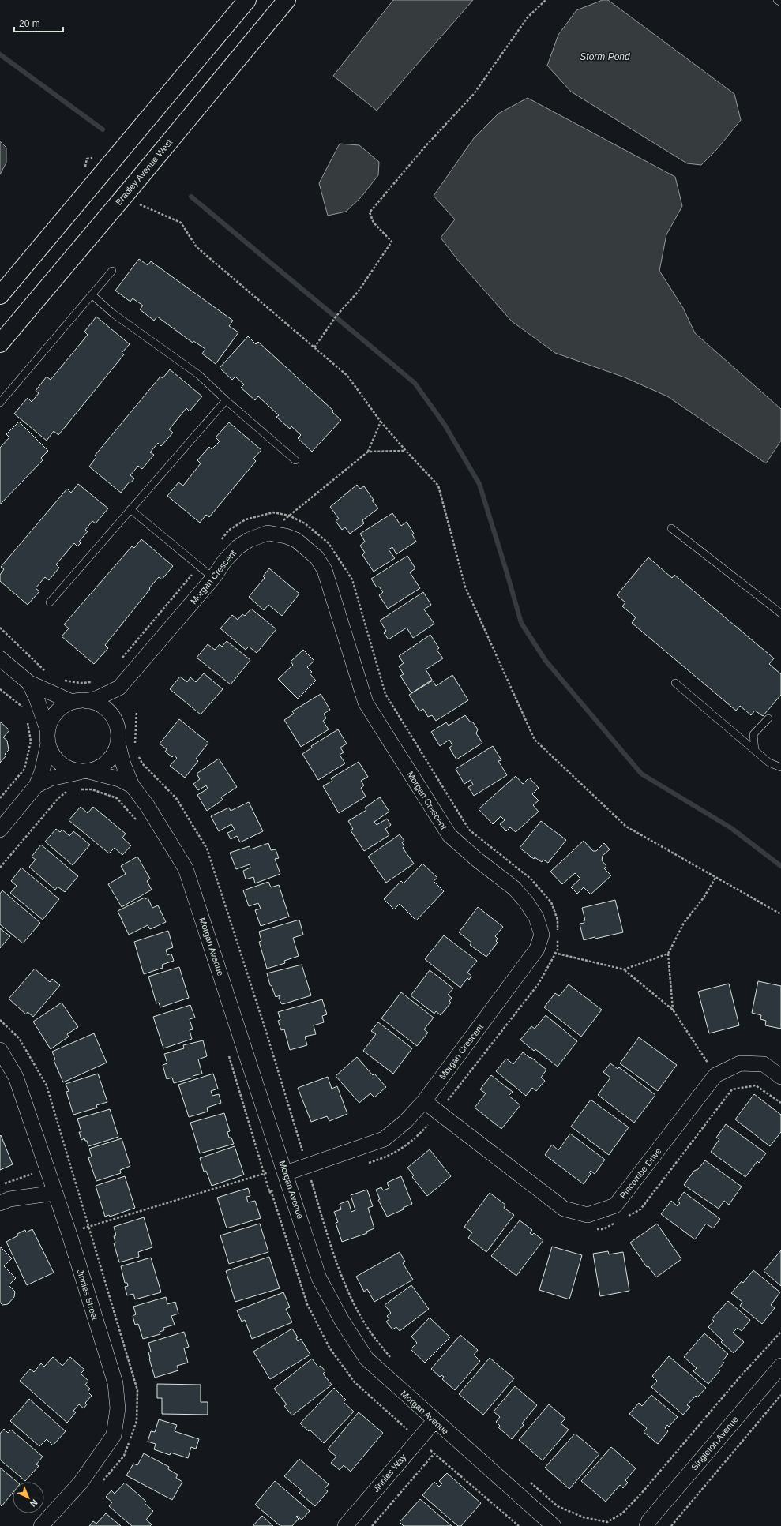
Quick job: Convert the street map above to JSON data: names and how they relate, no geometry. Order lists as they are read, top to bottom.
{
  "streets": {
    "main road": ["Bradley Avenue West"],
    "street": [
      "Morgan Crescent",
      "Morgan Avenue",
      "Pincombe Drive",
      "Jinnies Street",
      "Singleton Avenue",
      "Jinnies Way"
    ]
  },
  "crossings": [
    ["Morgan Crescent", "Morgan Avenue"],
    ["Morgan Crescent", "Pincombe Drive"],
    ["Morgan Avenue", "Jinnies Way"]
  ],
  "water": ["Storm Pond"],
  "scale_bar": "20 m",
  "north": "bottom right"
}
